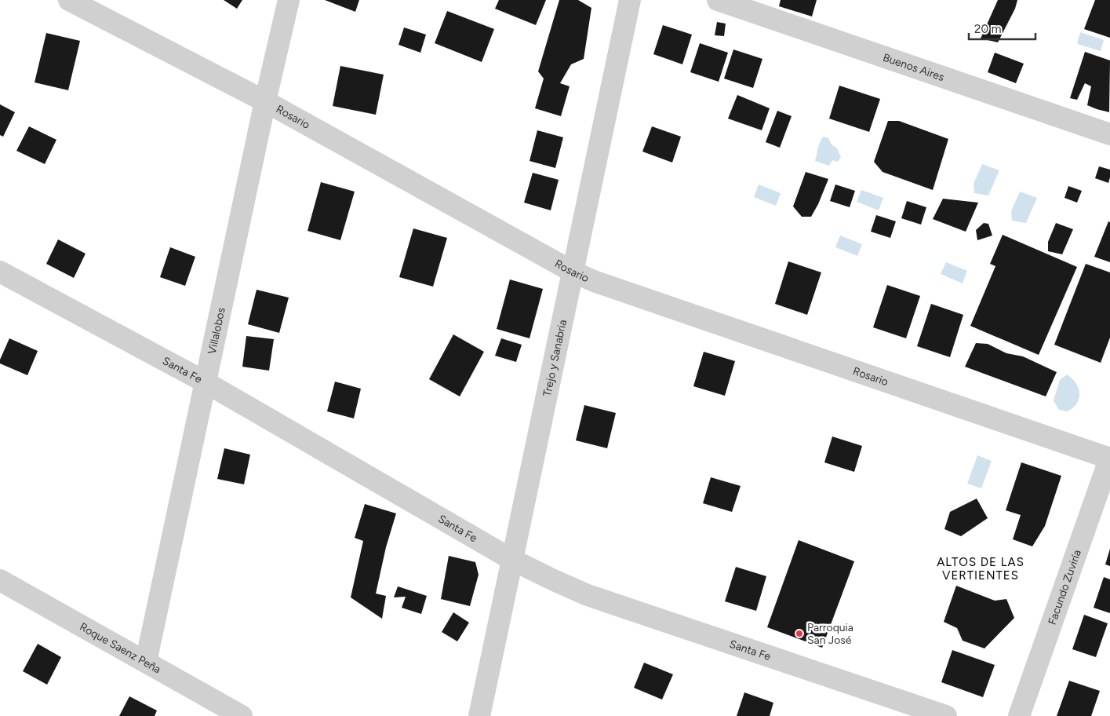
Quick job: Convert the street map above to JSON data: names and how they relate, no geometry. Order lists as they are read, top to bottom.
{
  "streets": {
    "street": [
      "Buenos Aires",
      "Rosario",
      "Villalobos",
      "Trejo y Sanabria",
      "Santa Fe",
      "Facundo Zuviría",
      "Roque Saenz Peña"
    ]
  },
  "crossings": [
    ["Rosario", "Villalobos"],
    ["Rosario", "Trejo y Sanabria"],
    ["Rosario", "Facundo Zuviría"],
    ["Villalobos", "Santa Fe"],
    ["Villalobos", "Roque Saenz Peña"],
    ["Trejo y Sanabria", "Santa Fe"]
  ],
  "districts": ["ALTOS DE LAS VERTIENTES"],
  "places": ["Parroquia San José"],
  "scale_bar": "20 m"
}
